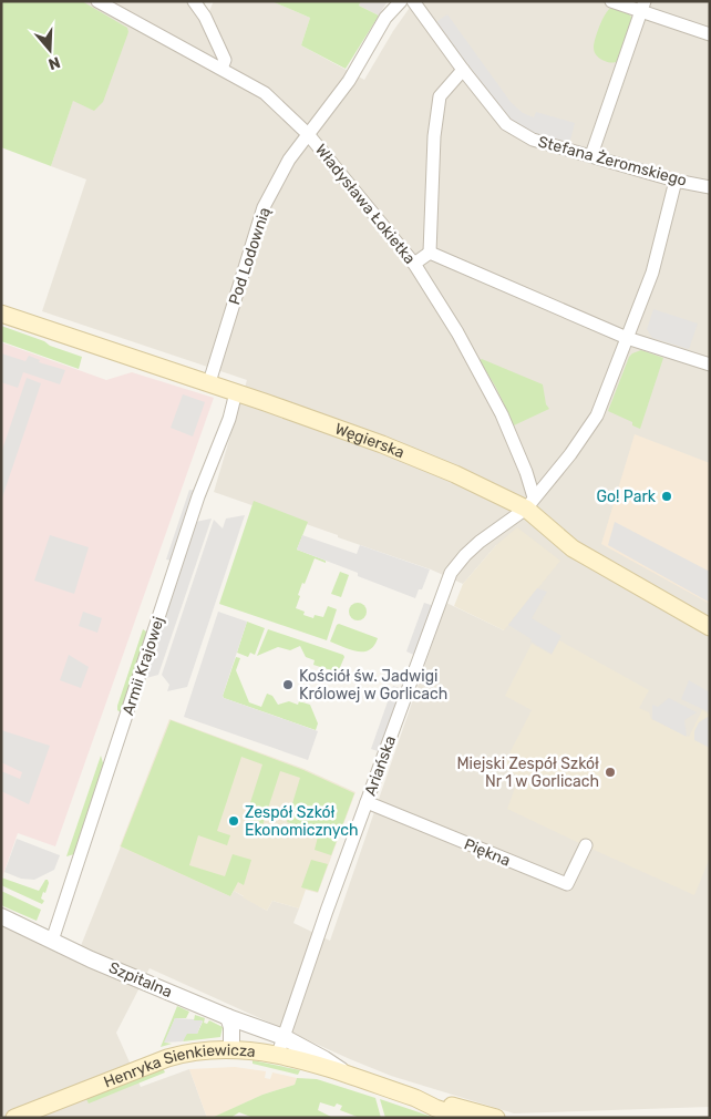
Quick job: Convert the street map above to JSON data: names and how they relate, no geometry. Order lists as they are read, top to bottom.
{
  "streets": {
    "main road": ["Węgierska", "Henryka Sienkiewicza"],
    "street": [
      "Stefana Żeromskiego",
      "Władysława Łokietka",
      "Pod Lodownią",
      "Armii Krajowej",
      "Ariańska",
      "Piękna",
      "Szpitalna"
    ]
  },
  "crossings": [
    ["Stefana Żeromskiego", "Ariańska"],
    ["Władysława Łokietka", "Pod Lodownią"],
    ["Władysława Łokietka", "Węgierska"],
    ["Władysława Łokietka", "Ariańska"],
    ["Pod Lodownią", "Węgierska"],
    ["Węgierska", "Armii Krajowej"],
    ["Węgierska", "Ariańska"],
    ["Armii Krajowej", "Szpitalna"],
    ["Ariańska", "Piękna"],
    ["Ariańska", "Szpitalna"],
    ["Ariańska", "Henryka Sienkiewicza"],
    ["Szpitalna", "Henryka Sienkiewicza"]
  ],
  "places": [
    "Go! Park",
    "Kościół św. Jadwigi Królowej w Gorlicach",
    "Miejski Zespół Szkół Nr 1 w Gorlicach",
    "Zespół Szkół Ekonomicznych"
  ],
  "north": "bottom"
}
